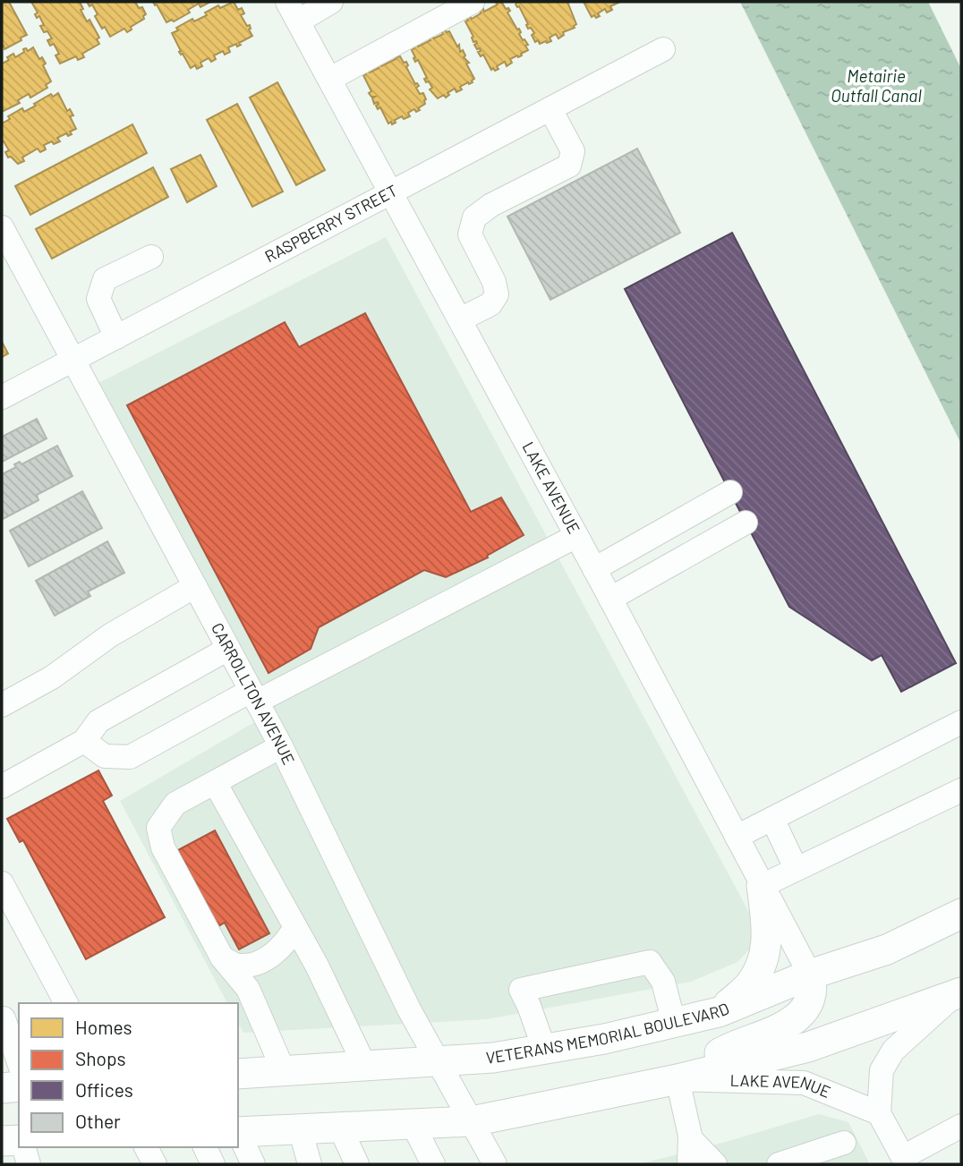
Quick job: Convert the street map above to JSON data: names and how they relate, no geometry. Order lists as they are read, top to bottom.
{
  "streets": {
    "main road": ["VETERANS MEMORIAL BOULEVARD"],
    "street": ["RASPBERRY STREET", "LAKE AVENUE", "CARROLLTON AVENUE"]
  },
  "crossings": [
    ["RASPBERRY STREET", "LAKE AVENUE"],
    ["RASPBERRY STREET", "CARROLLTON AVENUE"],
    ["LAKE AVENUE", "VETERANS MEMORIAL BOULEVARD"],
    ["CARROLLTON AVENUE", "VETERANS MEMORIAL BOULEVARD"]
  ],
  "water": ["Metairie Outfall Canal"],
  "legend": [
    "Homes",
    "Shops",
    "Offices",
    "Other"
  ]
}
